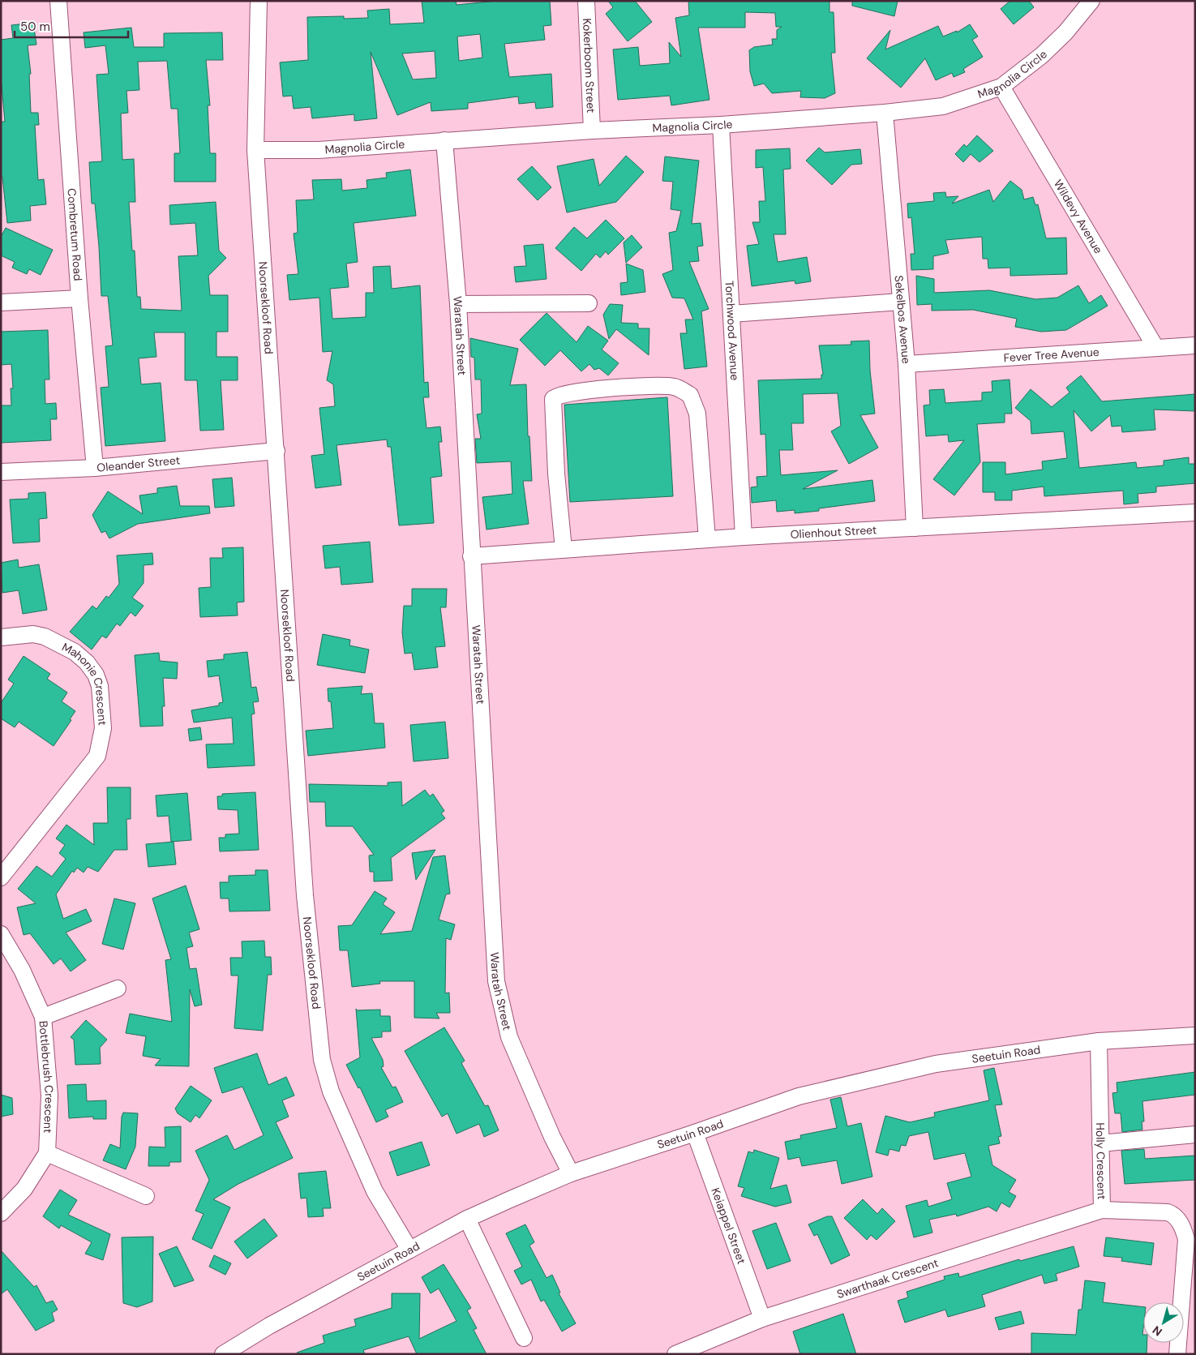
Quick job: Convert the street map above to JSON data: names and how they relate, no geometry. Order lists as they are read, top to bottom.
{
  "streets": {
    "street": [
      "Kokerboom Street",
      "Magnolia Circle",
      "Wildevy Avenue",
      "Combretum Road",
      "Noorsekloof Road",
      "Sekelbos Avenue",
      "Torchwood Avenue",
      "Waratah Street",
      "Fever Tree Avenue",
      "Oleander Street",
      "Olienhout Street",
      "Mahonie Crescent",
      "Seetuin Road",
      "Bottlebrush Crescent",
      "Holly Crescent",
      "Keiappel Street",
      "Swarthaak Crescent"
    ]
  },
  "crossings": [
    ["Kokerboom Street", "Magnolia Circle"],
    ["Magnolia Circle", "Wildevy Avenue"],
    ["Magnolia Circle", "Noorsekloof Road"],
    ["Magnolia Circle", "Sekelbos Avenue"],
    ["Magnolia Circle", "Torchwood Avenue"],
    ["Magnolia Circle", "Waratah Street"],
    ["Wildevy Avenue", "Fever Tree Avenue"],
    ["Combretum Road", "Oleander Street"],
    ["Noorsekloof Road", "Oleander Street"],
    ["Noorsekloof Road", "Seetuin Road"],
    ["Sekelbos Avenue", "Fever Tree Avenue"],
    ["Sekelbos Avenue", "Olienhout Street"],
    ["Torchwood Avenue", "Olienhout Street"],
    ["Waratah Street", "Olienhout Street"],
    ["Waratah Street", "Seetuin Road"],
    ["Seetuin Road", "Holly Crescent"],
    ["Seetuin Road", "Keiappel Street"],
    ["Holly Crescent", "Swarthaak Crescent"],
    ["Keiappel Street", "Swarthaak Crescent"]
  ],
  "scale_bar": "50 m",
  "north": "bottom left"
}
